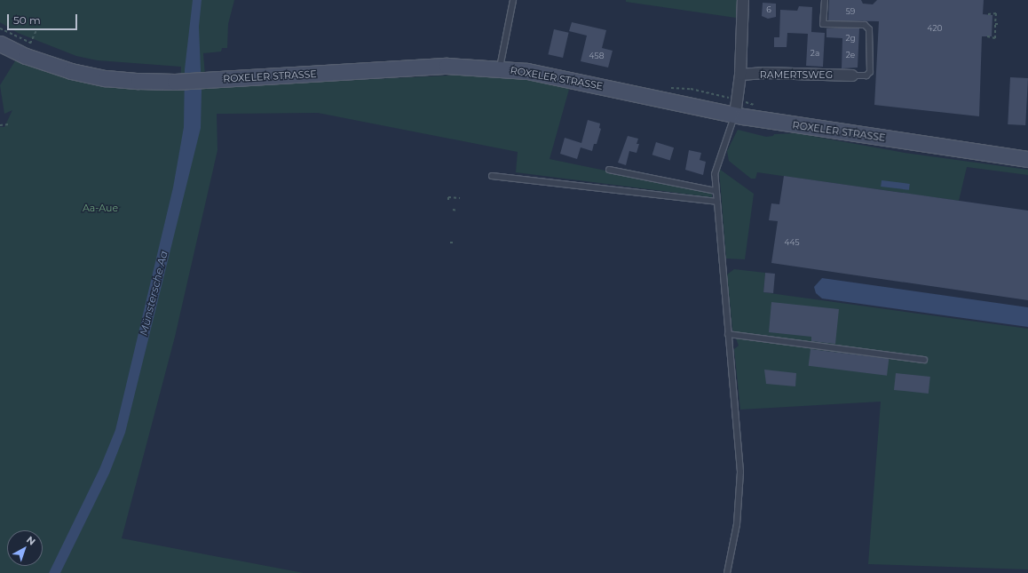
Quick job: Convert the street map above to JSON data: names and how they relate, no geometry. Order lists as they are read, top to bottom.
{
  "streets": {
    "main road": ["ROXELER STRASSE"],
    "street": ["RAMERTSWEG"]
  },
  "water": ["Münstersche Aa"],
  "parks": ["Aa-Aue"],
  "house_numbers": [
    "6",
    "59",
    "420",
    "2g",
    "2a",
    "2e",
    "458",
    "445"
  ],
  "scale_bar": "50 m",
  "north": "top right"
}
